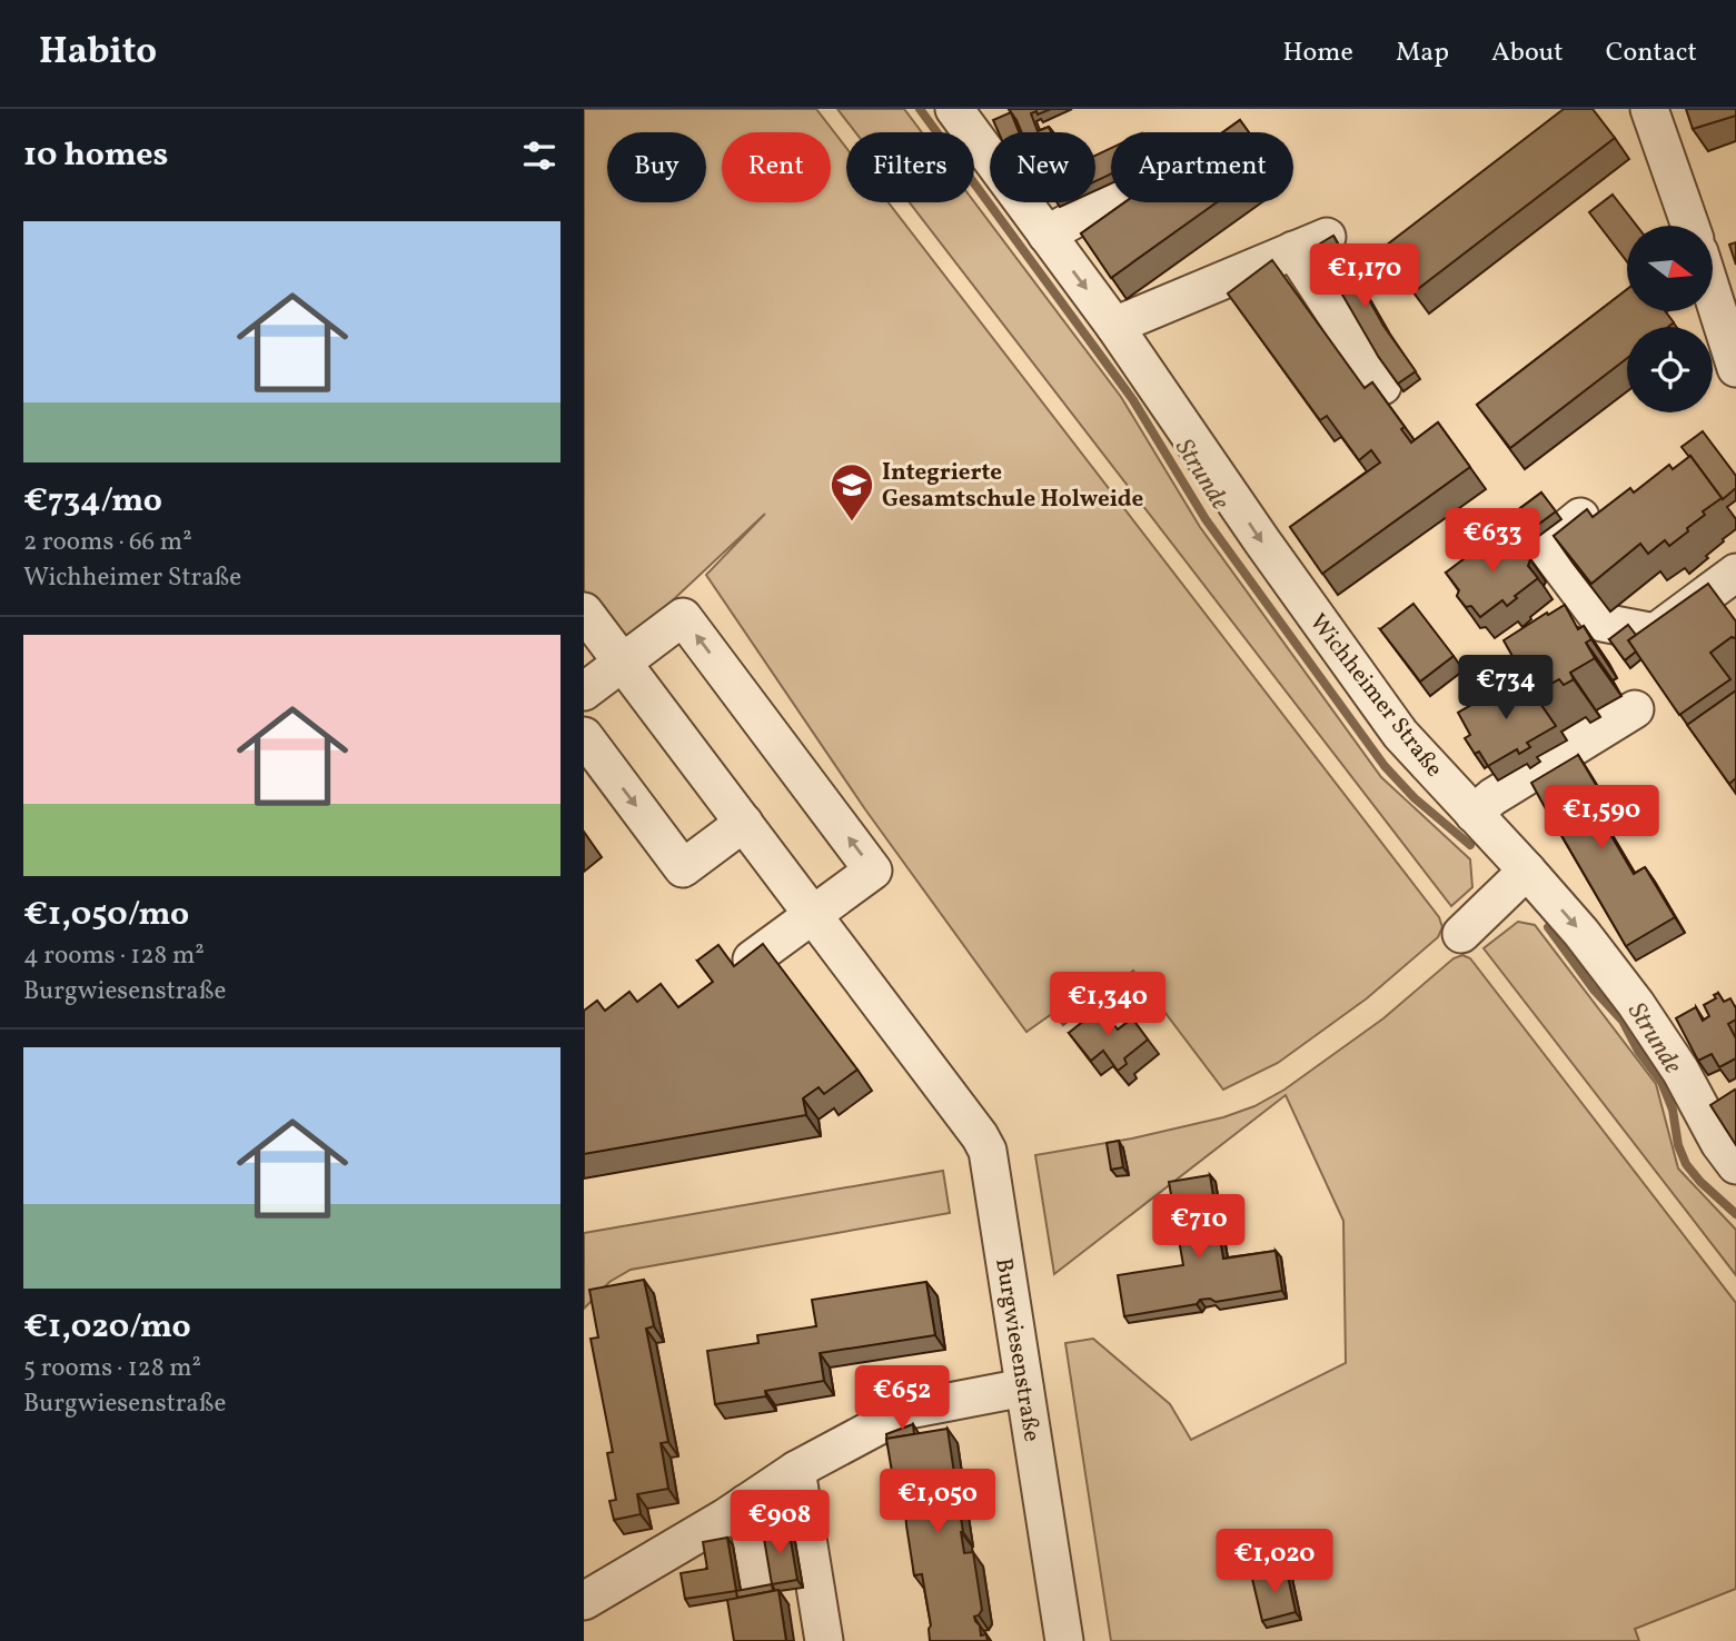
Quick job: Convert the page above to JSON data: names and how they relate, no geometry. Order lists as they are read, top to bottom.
{
  "streets": {
    "street": ["Wichheimer Straße", "Burgwiesenstraße"]
  },
  "one_way": ["Wichheimer Straße"],
  "water": ["Strunde"],
  "places": {
    "school or university": ["Integrierte Gesamtschule Holweide"]
  },
  "north": "right",
  "page": {
    "header": "Habito",
    "nav": [
      "Home",
      "Map",
      "About",
      "Contact"
    ],
    "heading": "10 homes",
    "chip": [
      "Buy",
      "Rent",
      "Filters",
      "New",
      "Apartment"
    ],
    "list": [
      {
        "name": "€734/mo",
        "note": "2 rooms · 66 m² · Wichheimer Straße"
      },
      {
        "name": "€1,050/mo",
        "note": "4 rooms · 128 m² · Burgwiesenstraße"
      },
      {
        "name": "€1,020/mo",
        "note": "5 rooms · 128 m² · Burgwiesenstraße"
      }
    ],
    "price": [
      "€1,170",
      "€633",
      "€734",
      "€1,590",
      "€1,340",
      "€710",
      "€652",
      "€1,050",
      "€908",
      "€1,020"
    ]
  }
}
